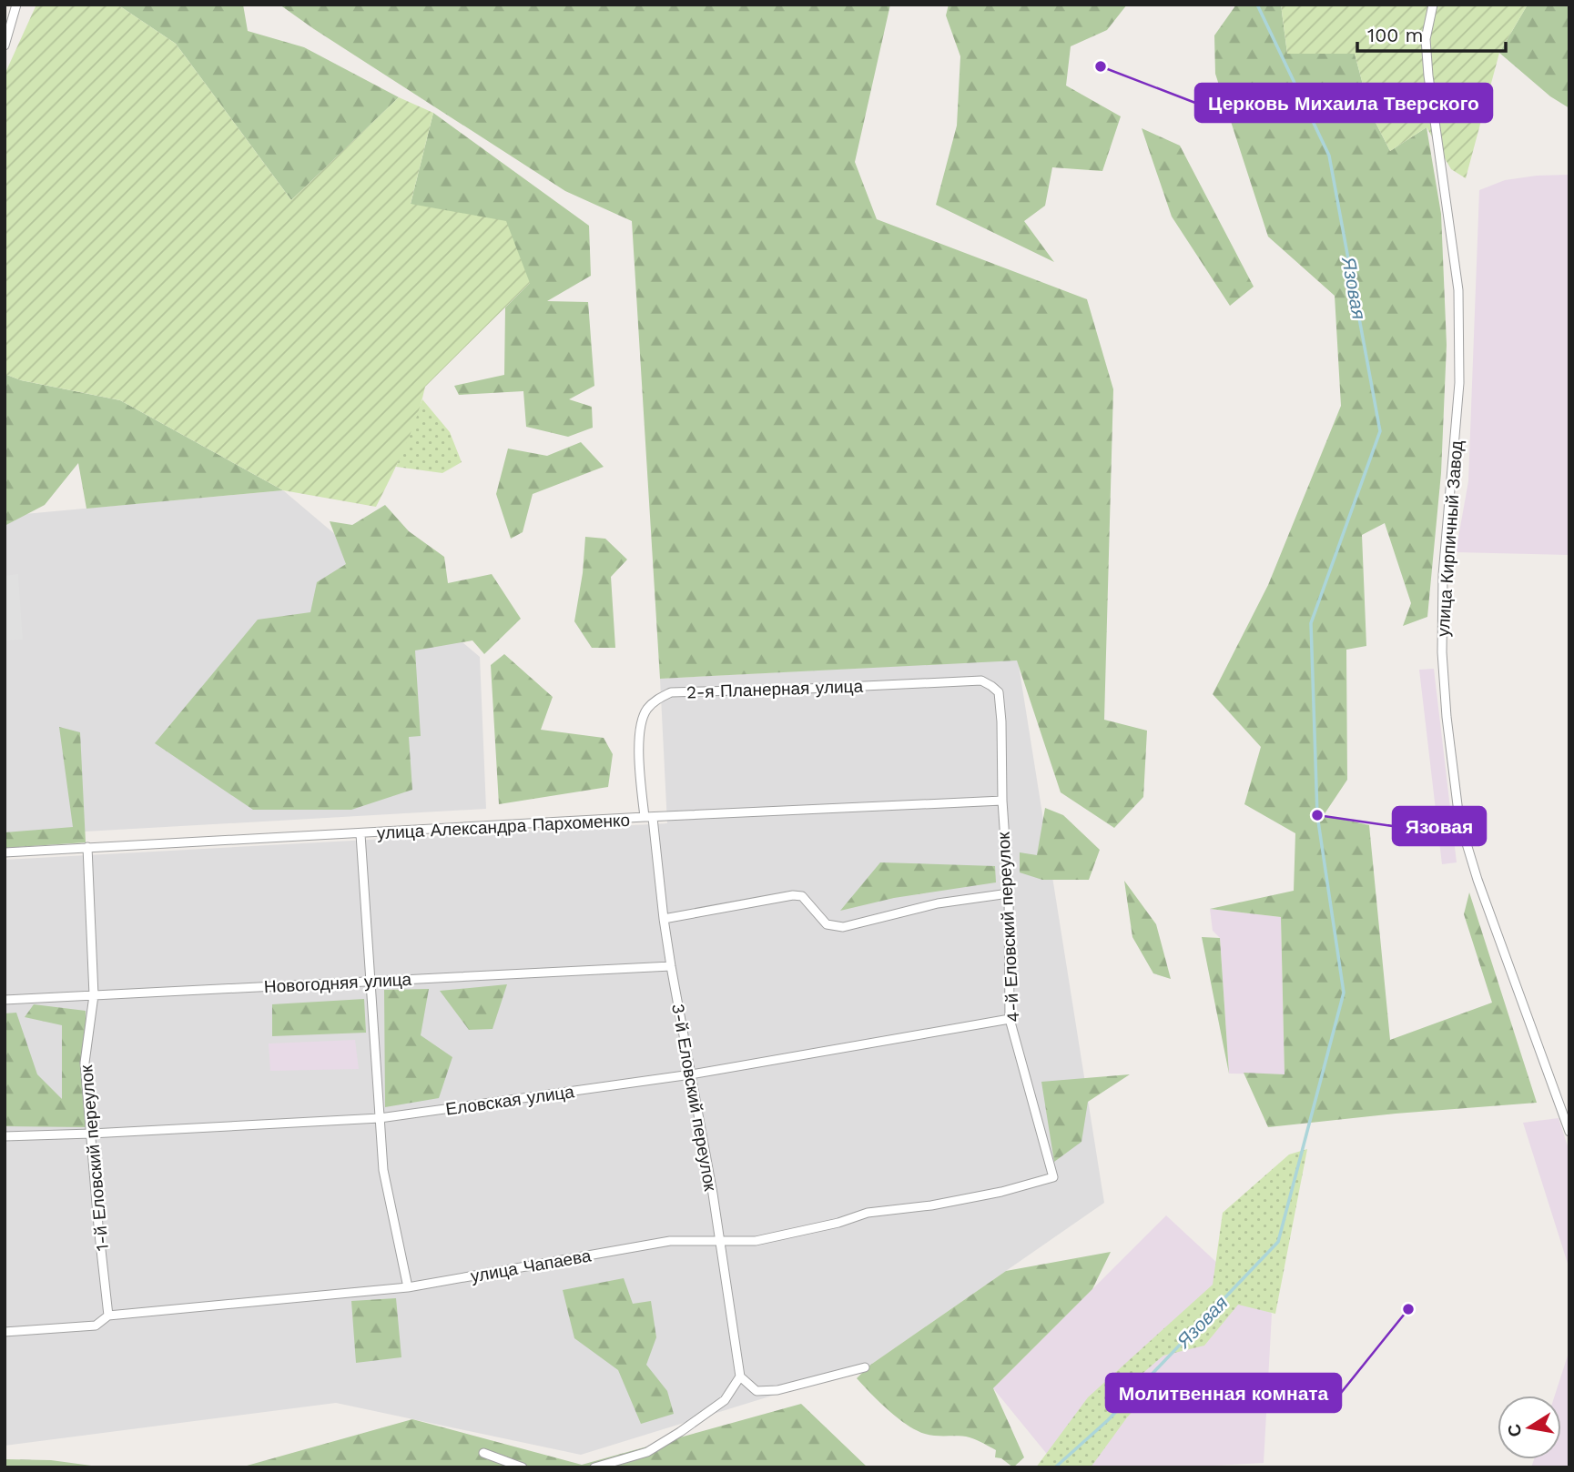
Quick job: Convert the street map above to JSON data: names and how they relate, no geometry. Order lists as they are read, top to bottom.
{
  "streets": {
    "street": [
      "улица Кирпичный Завод",
      "2-я Планерная улица",
      "улица Александра Пархоменко",
      "4-й Еловский переулок",
      "Новогодняя улица",
      "3-й Еловский переулок",
      "Еловская улица",
      "1-й Еловский переулок",
      "улица Чапаева"
    ]
  },
  "crossings": [
    ["2-я Планерная улица", "улица Александра Пархоменко"],
    ["2-я Планерная улица", "4-й Еловский переулок"],
    ["2-я Планерная улица", "3-й Еловский переулок"],
    ["улица Александра Пархоменко", "4-й Еловский переулок"],
    ["улица Александра Пархоменко", "3-й Еловский переулок"],
    ["улица Александра Пархоменко", "1-й Еловский переулок"],
    ["4-й Еловский переулок", "Еловская улица"],
    ["4-й Еловский переулок", "улица Чапаева"],
    ["Новогодняя улица", "3-й Еловский переулок"],
    ["Новогодняя улица", "1-й Еловский переулок"],
    ["3-й Еловский переулок", "Еловская улица"],
    ["3-й Еловский переулок", "улица Чапаева"],
    ["Еловская улица", "1-й Еловский переулок"],
    ["1-й Еловский переулок", "улица Чапаева"]
  ],
  "water": ["Язовая"],
  "places": ["Церковь Михаила Тверского", "Язовая", "Молитвенная комната"],
  "scale_bar": "100 m",
  "north": "left"
}
